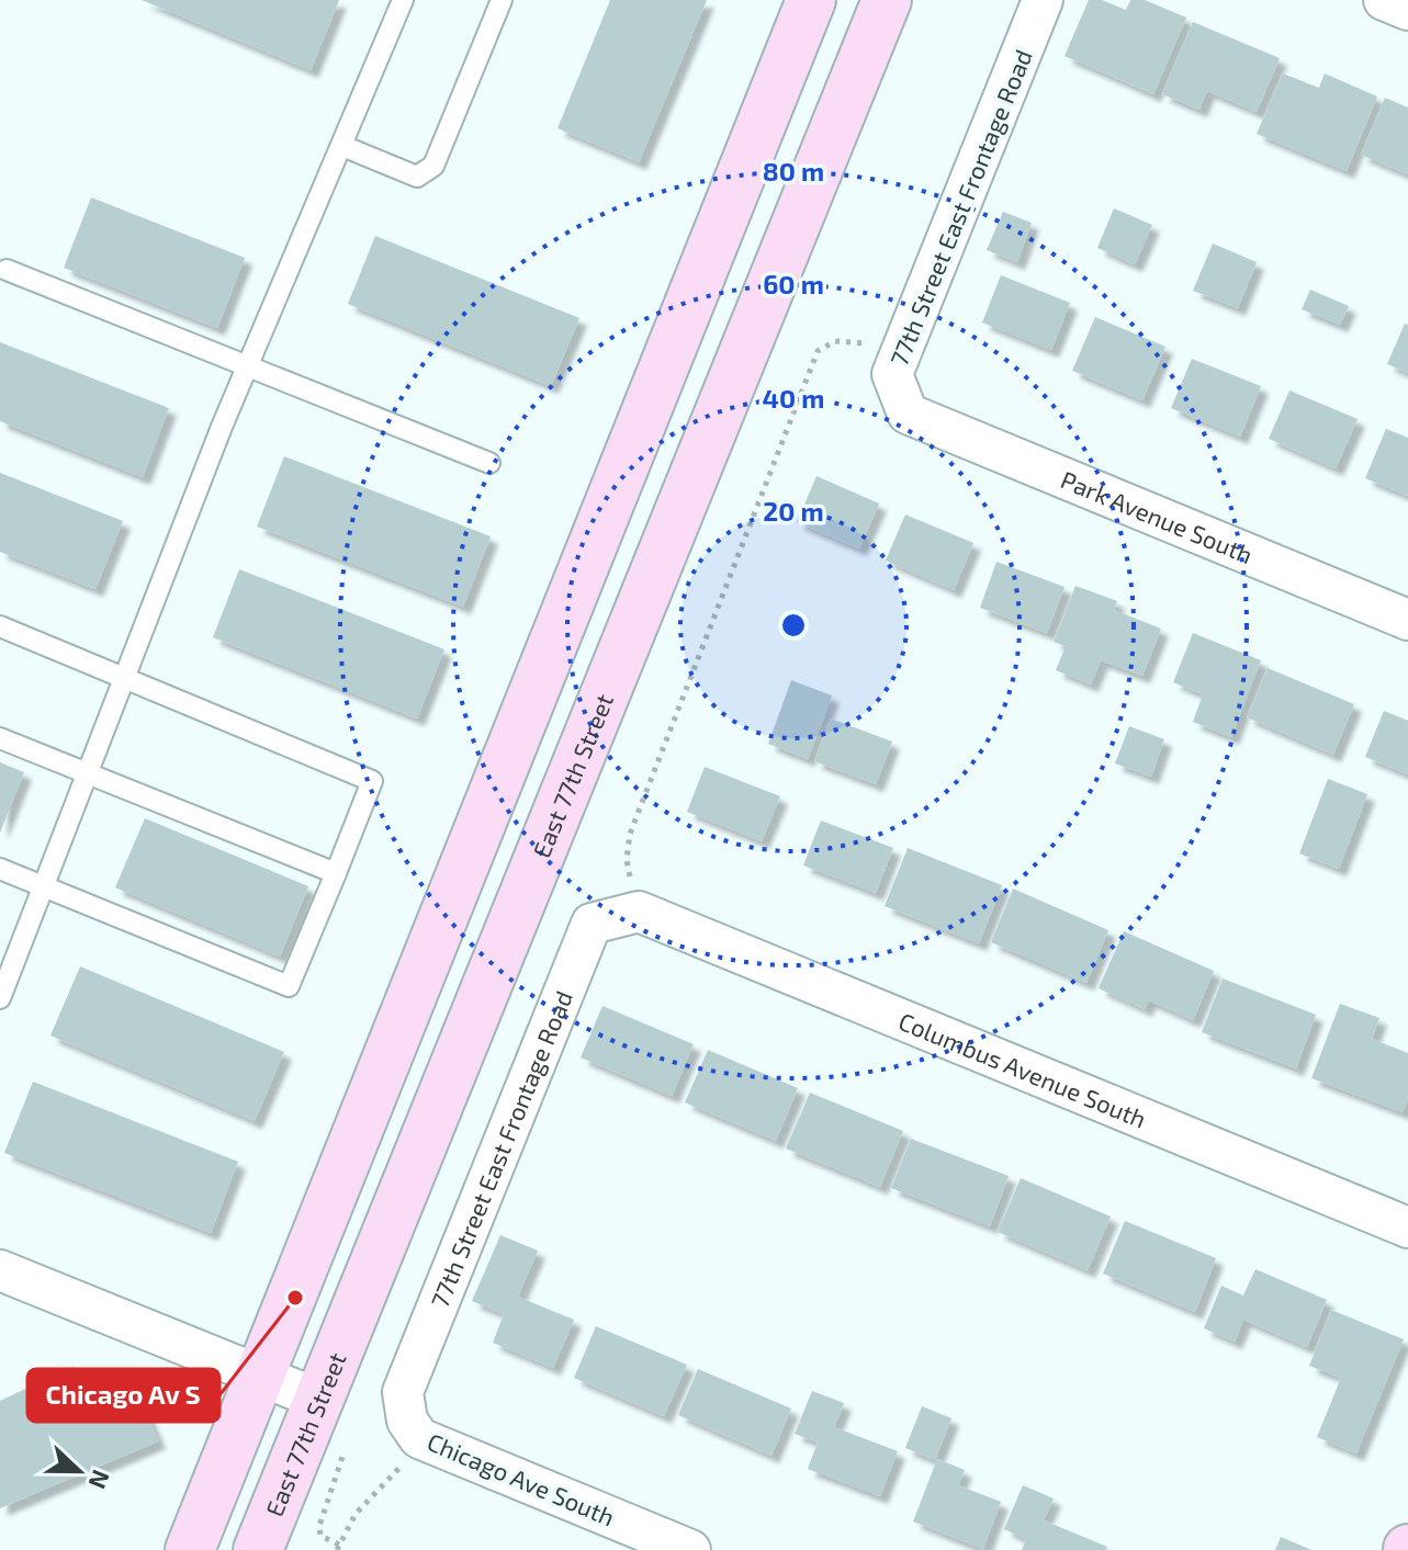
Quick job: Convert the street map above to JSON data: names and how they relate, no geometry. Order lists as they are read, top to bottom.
{
  "streets": {
    "street": [
      "77th Street East Frontage Road",
      "Park Avenue South",
      "East 77th Street",
      "Columbus Avenue South",
      "Chicago Ave South"
    ]
  },
  "crossings": [
    ["77th Street East Frontage Road", "Park Avenue South"],
    ["77th Street East Frontage Road", "Columbus Avenue South"],
    ["77th Street East Frontage Road", "Chicago Ave South"]
  ],
  "places": ["Chicago Av S"],
  "north": "right",
  "rings": [
    "80 m",
    "60 m",
    "40 m",
    "20 m"
  ]
}
